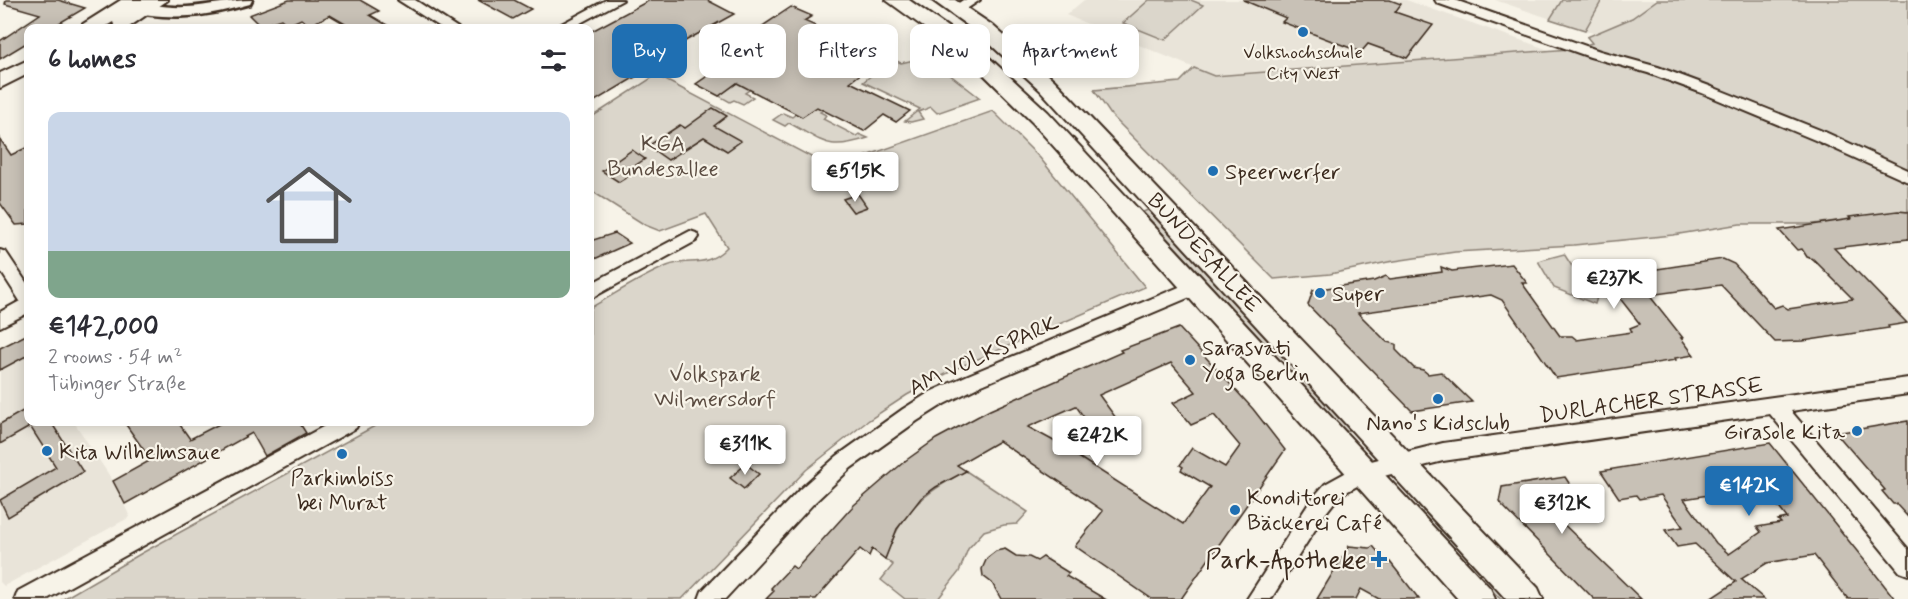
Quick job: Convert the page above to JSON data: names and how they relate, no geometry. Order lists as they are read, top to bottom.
{
  "streets": {
    "main road": ["BUNDESALLEE"],
    "street": ["AM VOLKSPARK", "DURLACHER STRASSE"]
  },
  "crossings": [
    ["BUNDESALLEE", "AM VOLKSPARK"],
    ["BUNDESALLEE", "DURLACHER STRASSE"]
  ],
  "parks": ["KGA Bundesallee", "Volkspark Wilmersdorf"],
  "places": {
    "other": [
      "Volkshochschule City West",
      "Speerwerfer",
      "Super",
      "Sarasvati Yoga Berlin",
      "Nano's Kidsclub",
      "Girasole Kita",
      "Kita Wilhelmsaue",
      "Parkimbiss bei Murat",
      "Konditorei Bäckerei Café"
    ],
    "health": ["Park-Apotheke"]
  },
  "page": {
    "chip": [
      "Buy",
      "Rent",
      "Filters",
      "New",
      "Apartment"
    ],
    "heading": "6 homes",
    "list": [
      {
        "name": "€142,000",
        "note": "2 rooms · 54 m² · Tübinger Straße"
      }
    ],
    "price": [
      "€515K",
      "€237K",
      "€242K",
      "€311K",
      "€142K",
      "€312K"
    ]
  }
}
